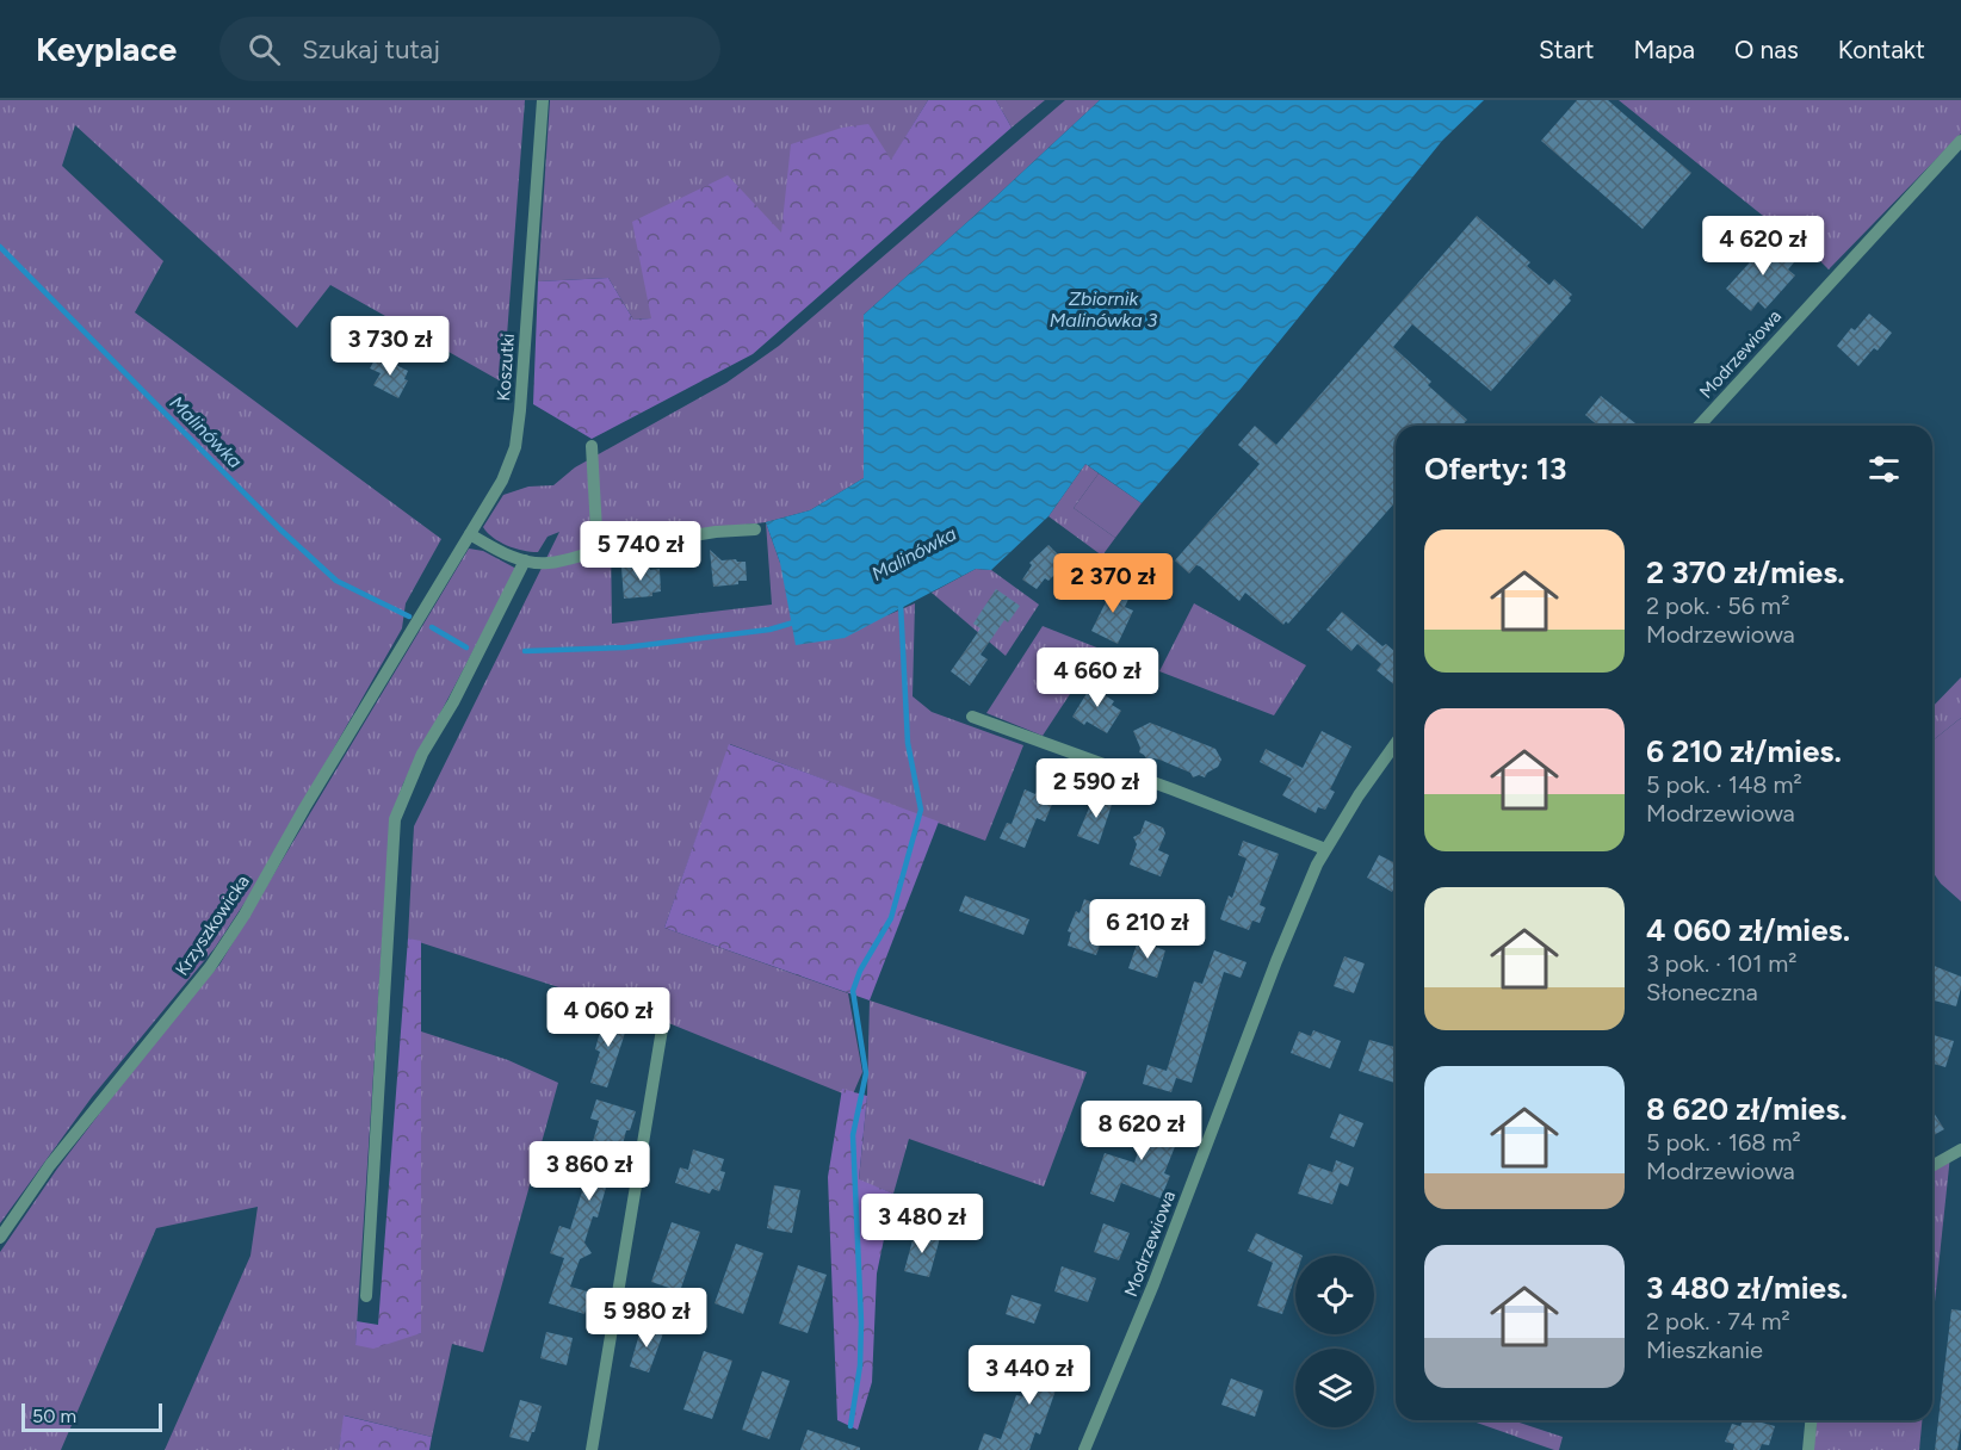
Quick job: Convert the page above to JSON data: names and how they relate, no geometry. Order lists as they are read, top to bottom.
{
  "streets": {
    "street": ["Modrzewiowa", "Koszutki", "Krzyszkowicka"]
  },
  "crossings": [
    ["Koszutki", "Krzyszkowicka"]
  ],
  "water": ["Zbiornik Malinówka 3", "Malinówka"],
  "scale_bar": "50 m",
  "page": {
    "header": "Keyplace",
    "search": "Szukaj tutaj",
    "nav": [
      "Start",
      "Mapa",
      "O nas",
      "Kontakt"
    ],
    "price": [
      "4 620 zł",
      "3 730 zł",
      "5 740 zł",
      "2 370 zł",
      "4 660 zł",
      "2 590 zł",
      "6 210 zł",
      "4 060 zł",
      "8 620 zł",
      "3 860 zł",
      "3 480 zł",
      "5 980 zł",
      "3 440 zł"
    ],
    "heading": "Oferty: 13",
    "list": [
      {
        "name": "2 370 zł/mies.",
        "note": "2 pok. · 56 m² · Modrzewiowa"
      },
      {
        "name": "6 210 zł/mies.",
        "note": "5 pok. · 148 m² · Modrzewiowa"
      },
      {
        "name": "4 060 zł/mies.",
        "note": "3 pok. · 101 m² · Słoneczna"
      },
      {
        "name": "8 620 zł/mies.",
        "note": "5 pok. · 168 m² · Modrzewiowa"
      },
      {
        "name": "3 480 zł/mies.",
        "note": "2 pok. · 74 m² · Mieszkanie"
      }
    ],
    "scale": "50 m"
  }
}
